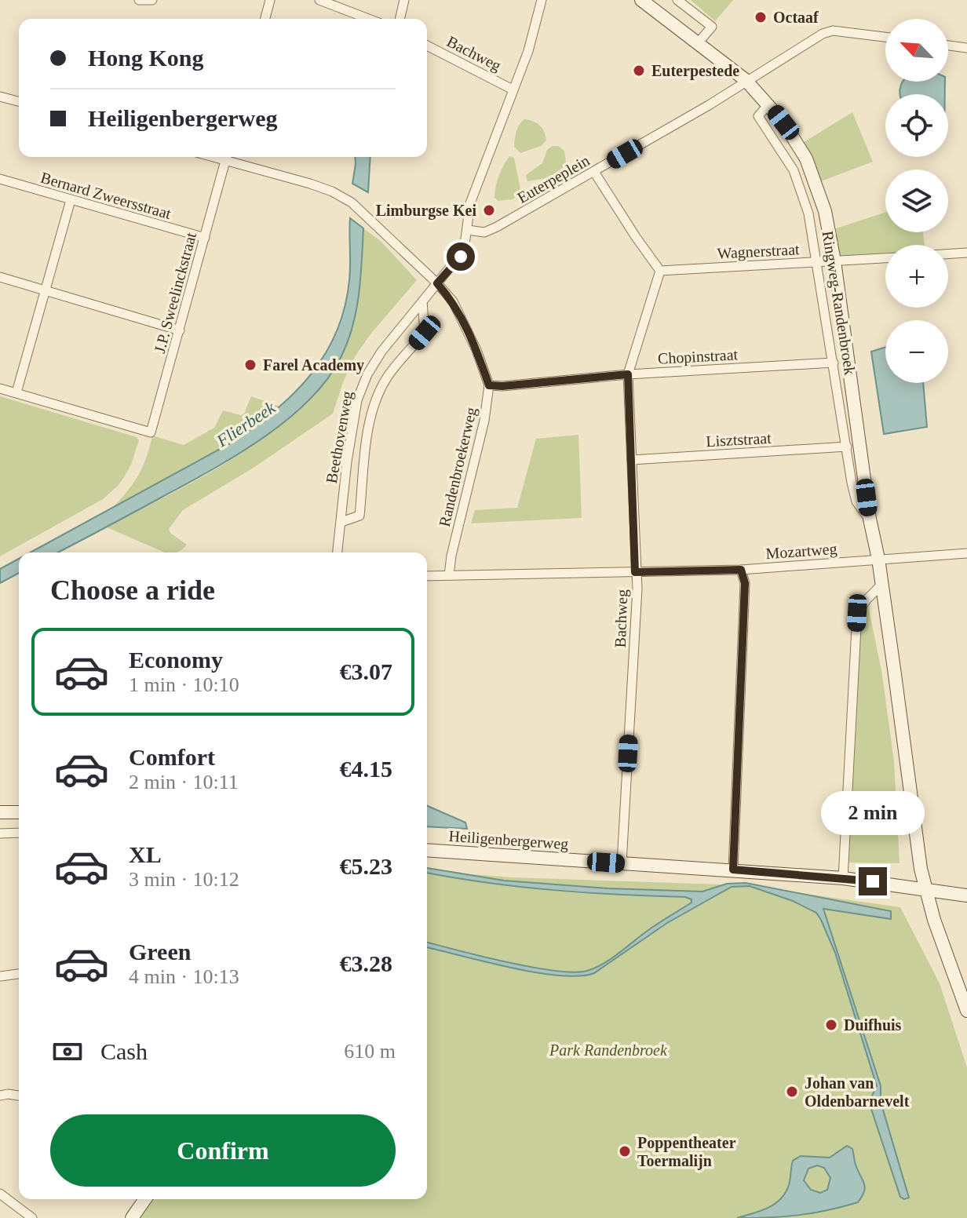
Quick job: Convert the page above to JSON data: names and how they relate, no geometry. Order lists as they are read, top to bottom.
{
  "streets": {
    "main road": ["Ringweg-Randenbroek", "Heiligenbergerweg"],
    "street": [
      "Bachweg",
      "Euterpeplein",
      "Bernard Zweersstraat",
      "Wagnerstraat",
      "J.P. Sweelinckstraat",
      "Chopinstraat",
      "Beethovenweg",
      "Lisztstraat",
      "Randenbroekerweg",
      "Mozartweg"
    ]
  },
  "crossings": [
    ["Bachweg", "Wagnerstraat"],
    ["Bachweg", "Chopinstraat"],
    ["Bachweg", "Lisztstraat"],
    ["Bachweg", "Mozartweg"],
    ["Bachweg", "Heiligenbergerweg"],
    ["Euterpeplein", "Ringweg-Randenbroek"],
    ["Bernard Zweersstraat", "J.P. Sweelinckstraat"],
    ["Wagnerstraat", "Ringweg-Randenbroek"],
    ["Ringweg-Randenbroek", "Chopinstraat"],
    ["Ringweg-Randenbroek", "Lisztstraat"],
    ["Ringweg-Randenbroek", "Mozartweg"],
    ["Ringweg-Randenbroek", "Heiligenbergerweg"],
    ["Chopinstraat", "Randenbroekerweg"],
    ["Beethovenweg", "Randenbroekerweg"],
    ["Randenbroekerweg", "Mozartweg"]
  ],
  "water": ["Flierbeek"],
  "parks": ["Park Randenbroek"],
  "places": [
    "Octaaf",
    "Euterpestede",
    "Limburgse Kei",
    "Farel Academy",
    "Duifhuis",
    "Johan van Oldenbarnevelt",
    "Poppentheater Toermalijn"
  ],
  "north": "top left",
  "page": {
    "map_buttons": ["+", "−"],
    "banner": ["Hong Kong", "Heiligenbergerweg"],
    "heading": "Choose a ride",
    "list": [
      {
        "name": "Economy",
        "note": "1 min · 10:10",
        "value": "€3.07"
      },
      {
        "name": "Comfort",
        "note": "2 min · 10:11",
        "value": "€4.15"
      },
      {
        "name": "XL",
        "note": "3 min · 10:12",
        "value": "€5.23"
      },
      {
        "name": "Green",
        "note": "4 min · 10:13",
        "value": "€3.28"
      }
    ],
    "bubble": "2 min",
    "pay": ["Cash", "610 m"],
    "buttons": "Confirm"
  }
}
